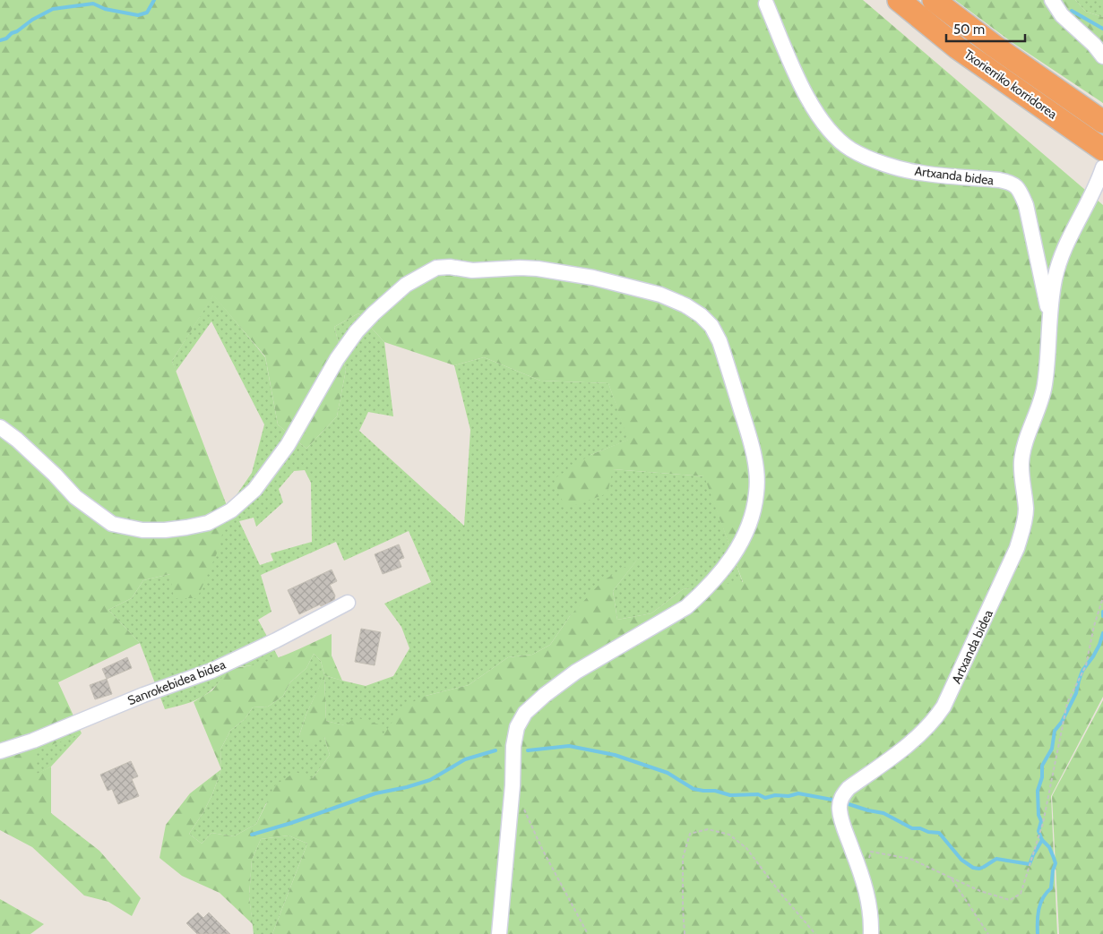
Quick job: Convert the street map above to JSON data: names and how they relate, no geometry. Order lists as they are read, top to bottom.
{
  "streets": {
    "highway": ["Txorierriko korridorea"],
    "street": ["Artxanda bidea", "Sanrokebidea bidea"]
  },
  "scale_bar": "50 m"
}
